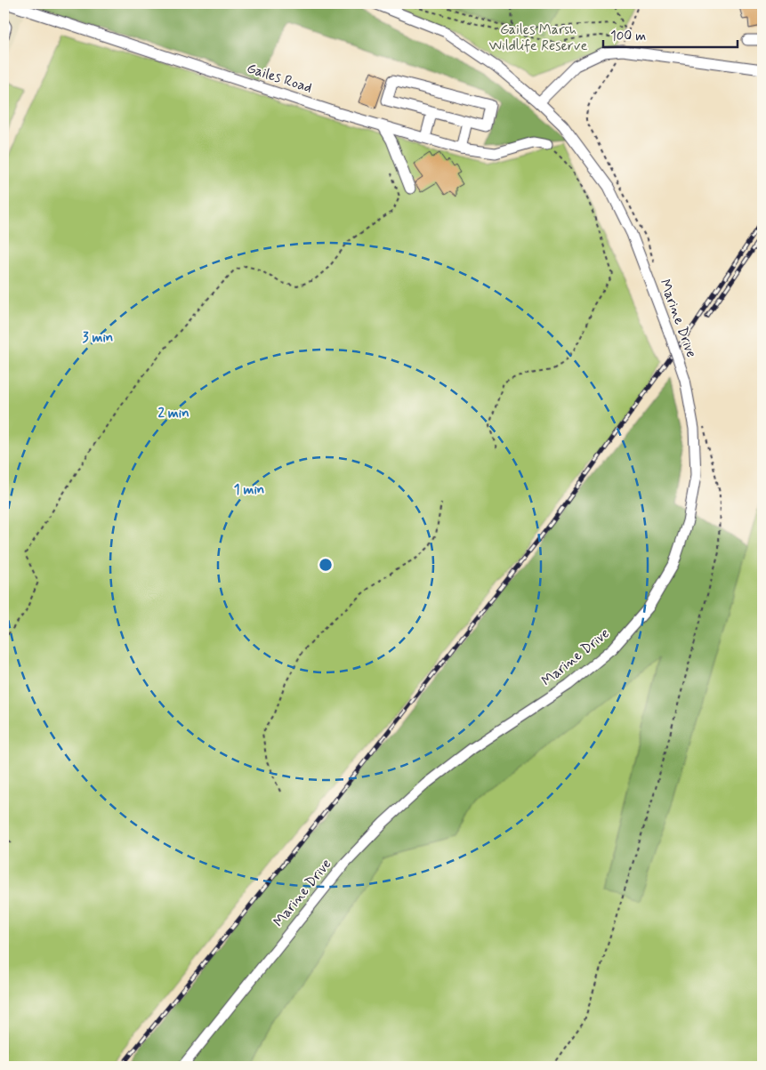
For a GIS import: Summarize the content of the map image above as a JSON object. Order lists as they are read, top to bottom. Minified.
{"streets":{"street":["Gailes Road","Marine Drive"]},"parks":["Gailes Marsh Wildlife Reserve"],"scale_bar":"100 m","rings":["3 min","2 min","1 min"]}
